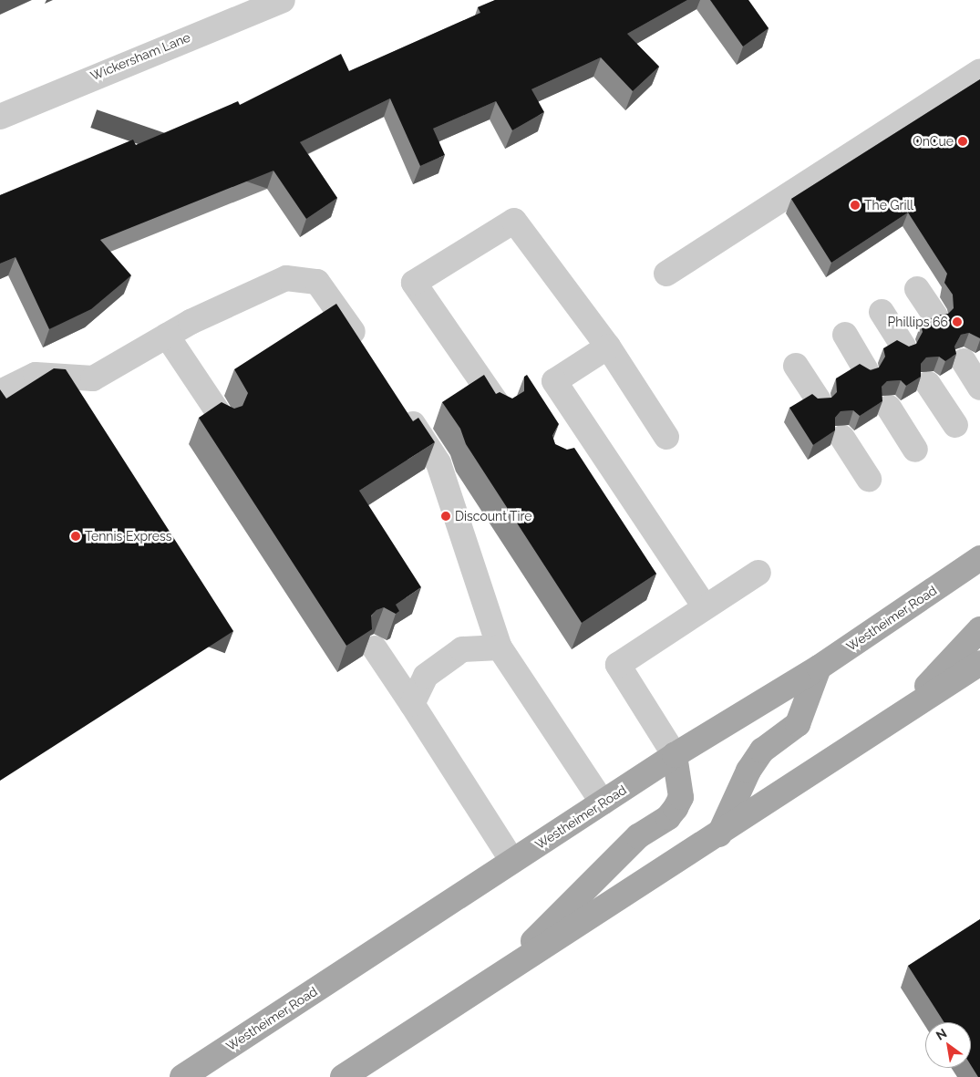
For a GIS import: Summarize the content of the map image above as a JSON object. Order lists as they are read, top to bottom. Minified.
{"streets":{"main road":["Westheimer Road"],"street":["Wickersham Lane"]},"places":["OnCue","The Grill","Phillips 66","Discount Tire","Tennis Express"],"north":"top left"}
